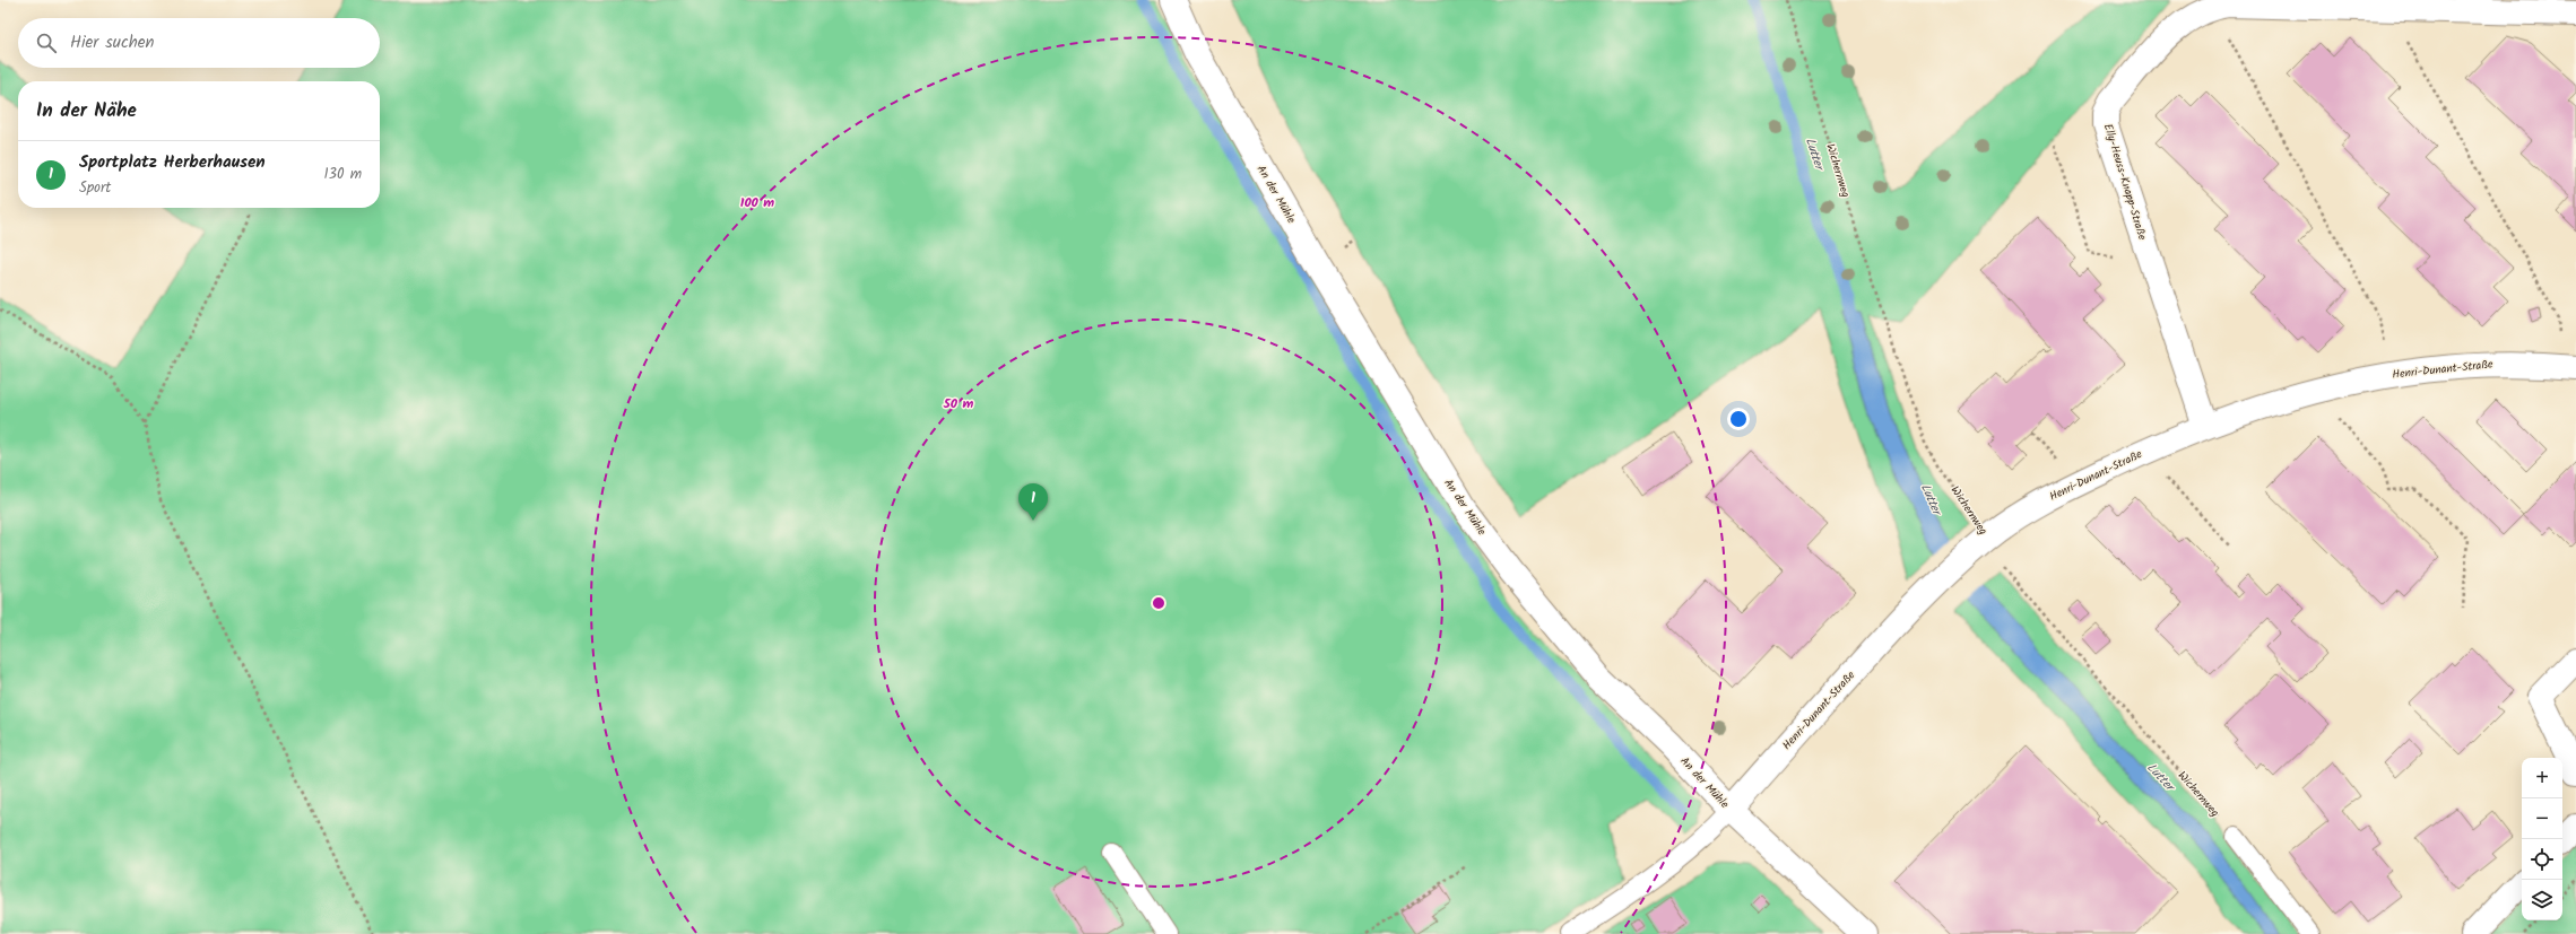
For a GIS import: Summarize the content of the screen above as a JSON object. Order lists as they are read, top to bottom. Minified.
{"streets":{"street":["Elly-Heuss-Knapp-Straße","An der Mühle","Henri-Dunant-Straße"],"path":["Wichernweg"]},"crossings":[["Wichernweg","Henri-Dunant-Straße"],["Elly-Heuss-Knapp-Straße","Henri-Dunant-Straße"],["An der Mühle","Henri-Dunant-Straße"]],"water":["Lutter"],"page":{"search":"Hier suchen","heading":"In der Nähe","list":[{"mark":"1","name":"Sportplatz Herberhausen","note":"Sport","value":"130 m"}],"pins":"1","map_buttons":["+","−"]},"rings":["100 m","50 m"]}
